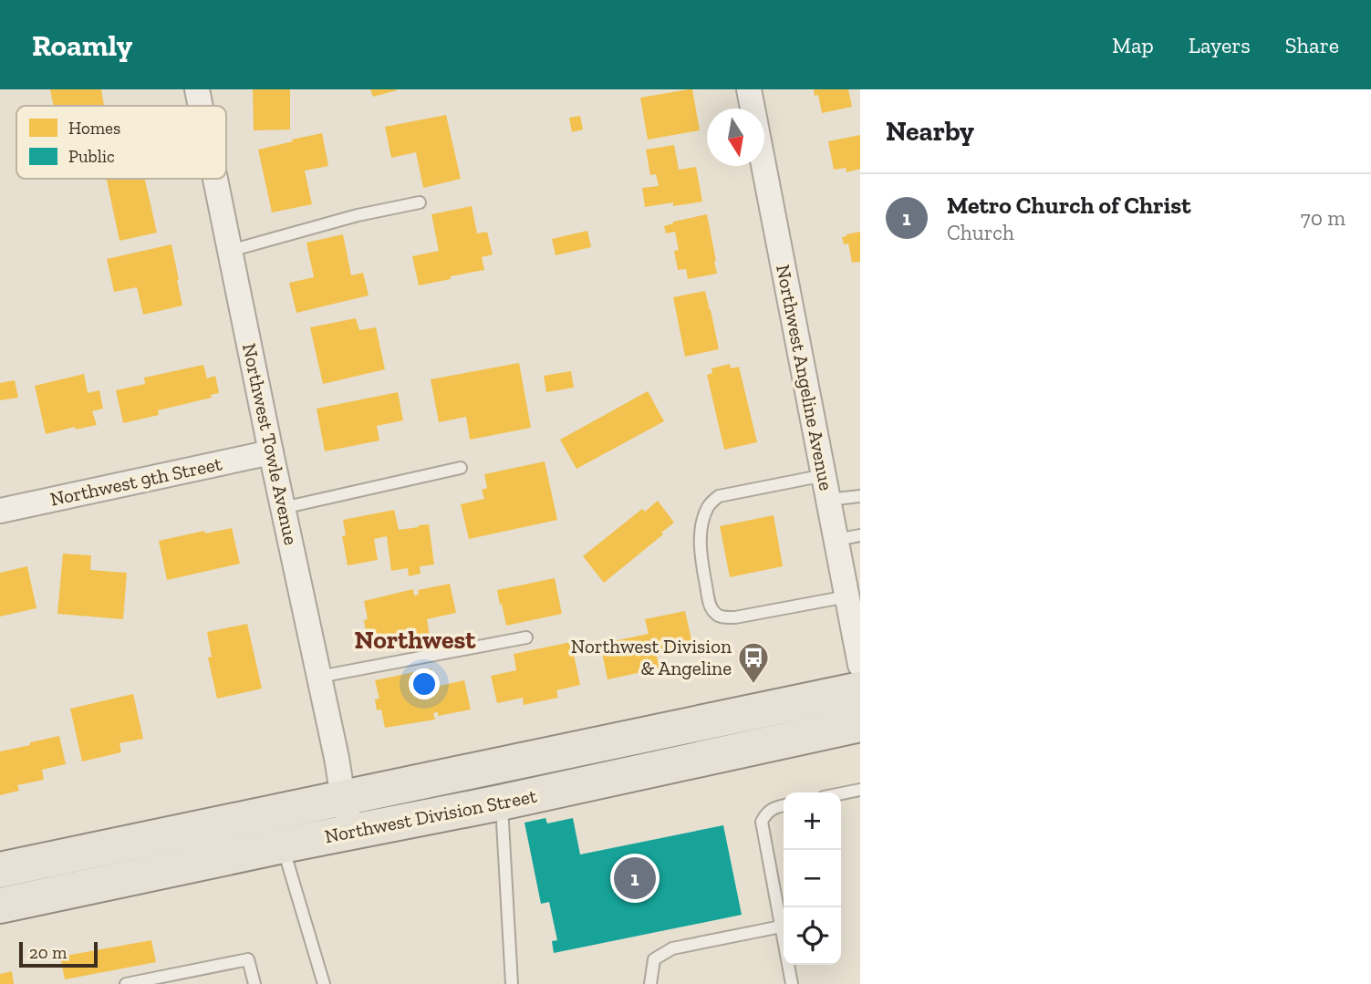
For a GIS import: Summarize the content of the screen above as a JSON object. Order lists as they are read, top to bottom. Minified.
{"streets":{"main road":["Northwest Division Street"],"street":["Northwest Angeline Avenue","Northwest Towle Avenue","Northwest 9th Street"]},"crossings":[["Northwest Towle Avenue","Northwest 9th Street"],["Northwest Towle Avenue","Northwest Division Street"]],"districts":["Northwest"],"places":{"bus stop":["Northwest Division & Angeline"]},"legend":["Homes","Public"],"scale_bar":"20 m","north":"bottom","page":{"header":"Roamly","nav":["Map","Layers","Share"],"heading":"Nearby","list":[{"mark":"1","name":"Metro Church of Christ","note":"Church","value":"70 m"}],"map_buttons":["+","−"],"pins":"1","scale":"20 m"}}
